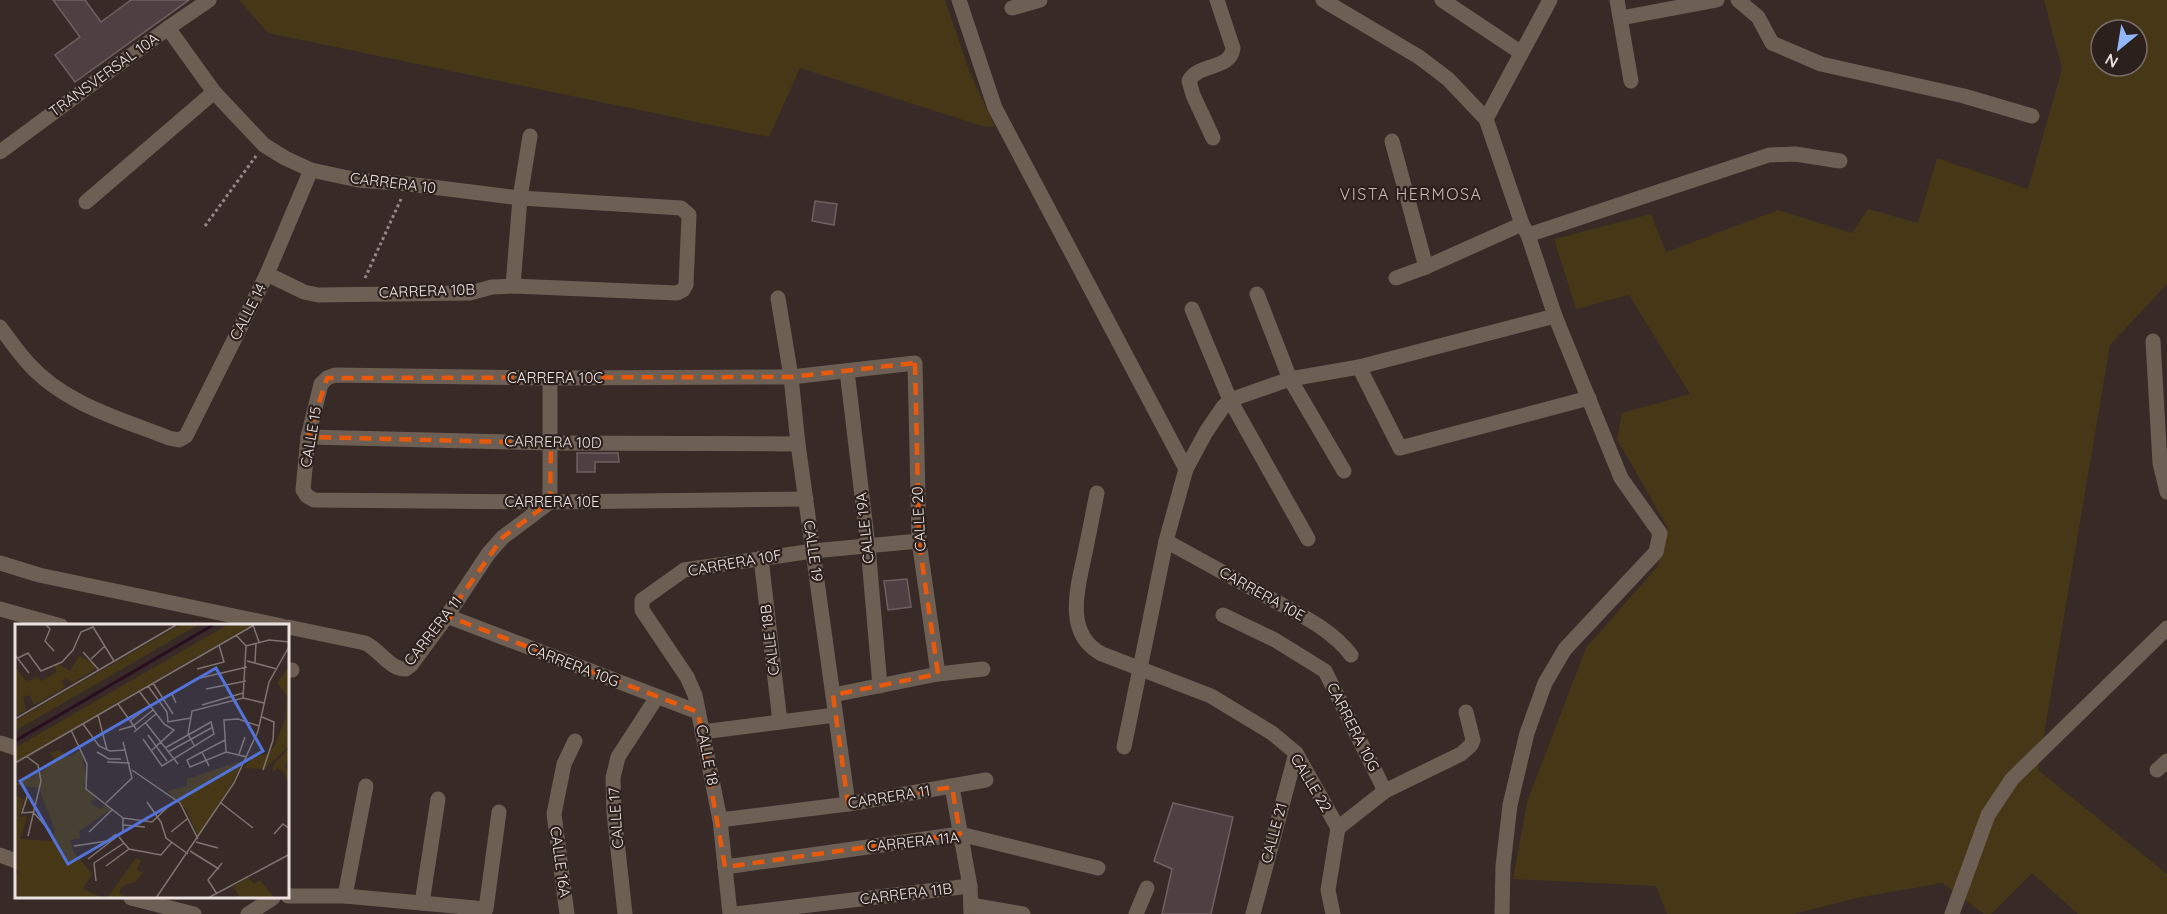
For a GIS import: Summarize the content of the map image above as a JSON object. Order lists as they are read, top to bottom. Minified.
{"streets":{"street":["TRANSVERSAL 10A","CARRERA 10","CARRERA 10B","CALLE 14","CARRERA 10C","CALLE 15","CARRERA 10D","CARRERA 10E","CALLE 20","CALLE 19A","CALLE 19","CARRERA 10F","CARRERA 11","CALLE 18B","CARRERA 10G","CALLE 18","CALLE 22","CALLE 17","CALLE 21","CARRERA 11A","CALLE 16A","CARRERA 11B"]},"crossings":[["TRANSVERSAL 10A","CARRERA 10"],["CARRERA 10","CARRERA 10B"],["CARRERA 10","CALLE 14"],["CARRERA 10B","CALLE 14"],["CARRERA 10C","CALLE 15"],["CARRERA 10C","CALLE 20"],["CARRERA 10C","CALLE 19A"],["CARRERA 10C","CALLE 19"],["CALLE 15","CARRERA 10D"],["CALLE 15","CARRERA 10E"],["CARRERA 10D","CALLE 19"],["CARRERA 10E","CALLE 19"],["CARRERA 10E","CARRERA 11"],["CALLE 20","CARRERA 10F"],["CALLE 19A","CARRERA 10F"],["CALLE 19","CARRERA 10F"],["CALLE 19","CARRERA 11"],["CARRERA 10F","CALLE 18B"],["CARRERA 10F","CALLE 18"],["CARRERA 11","CARRERA 10G"],["CARRERA 11","CALLE 18"],["CARRERA 10G","CALLE 18"],["CARRERA 10G","CALLE 17"],["CALLE 18","CARRERA 11A"],["CALLE 18","CARRERA 11B"],["CALLE 22","CALLE 21"]],"districts":["VISTA HERMOSA"],"north":"bottom left"}
